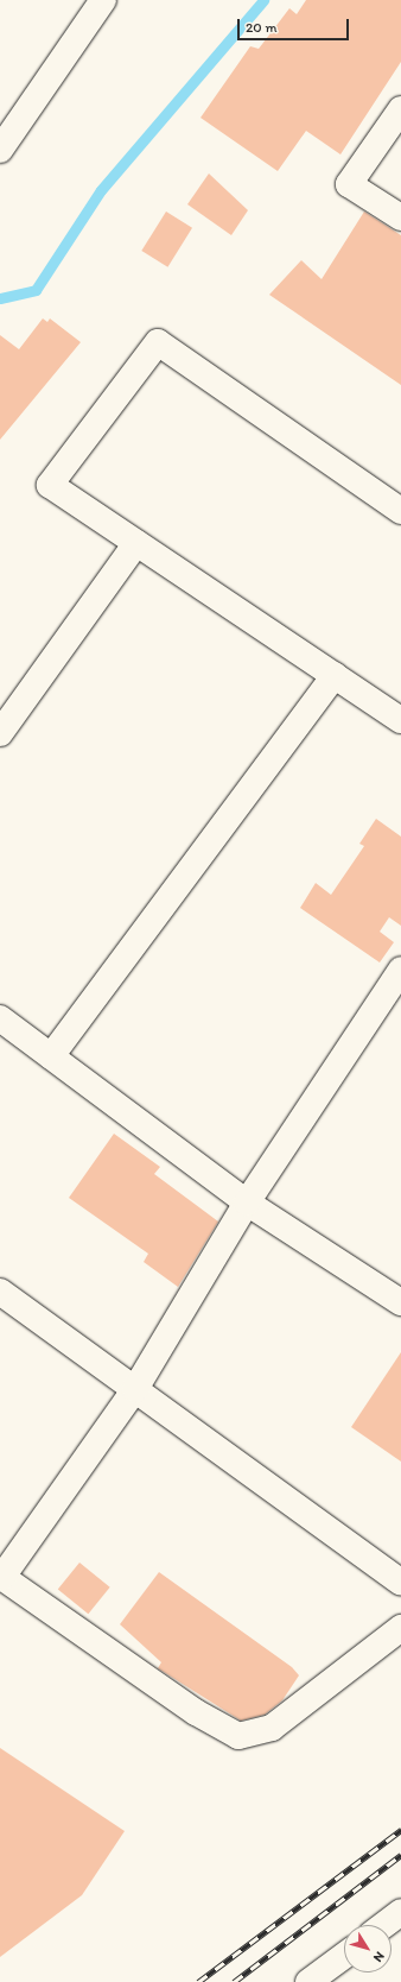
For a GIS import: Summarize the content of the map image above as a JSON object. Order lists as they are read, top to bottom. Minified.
{"scale_bar":"20 m","north":"bottom right"}
